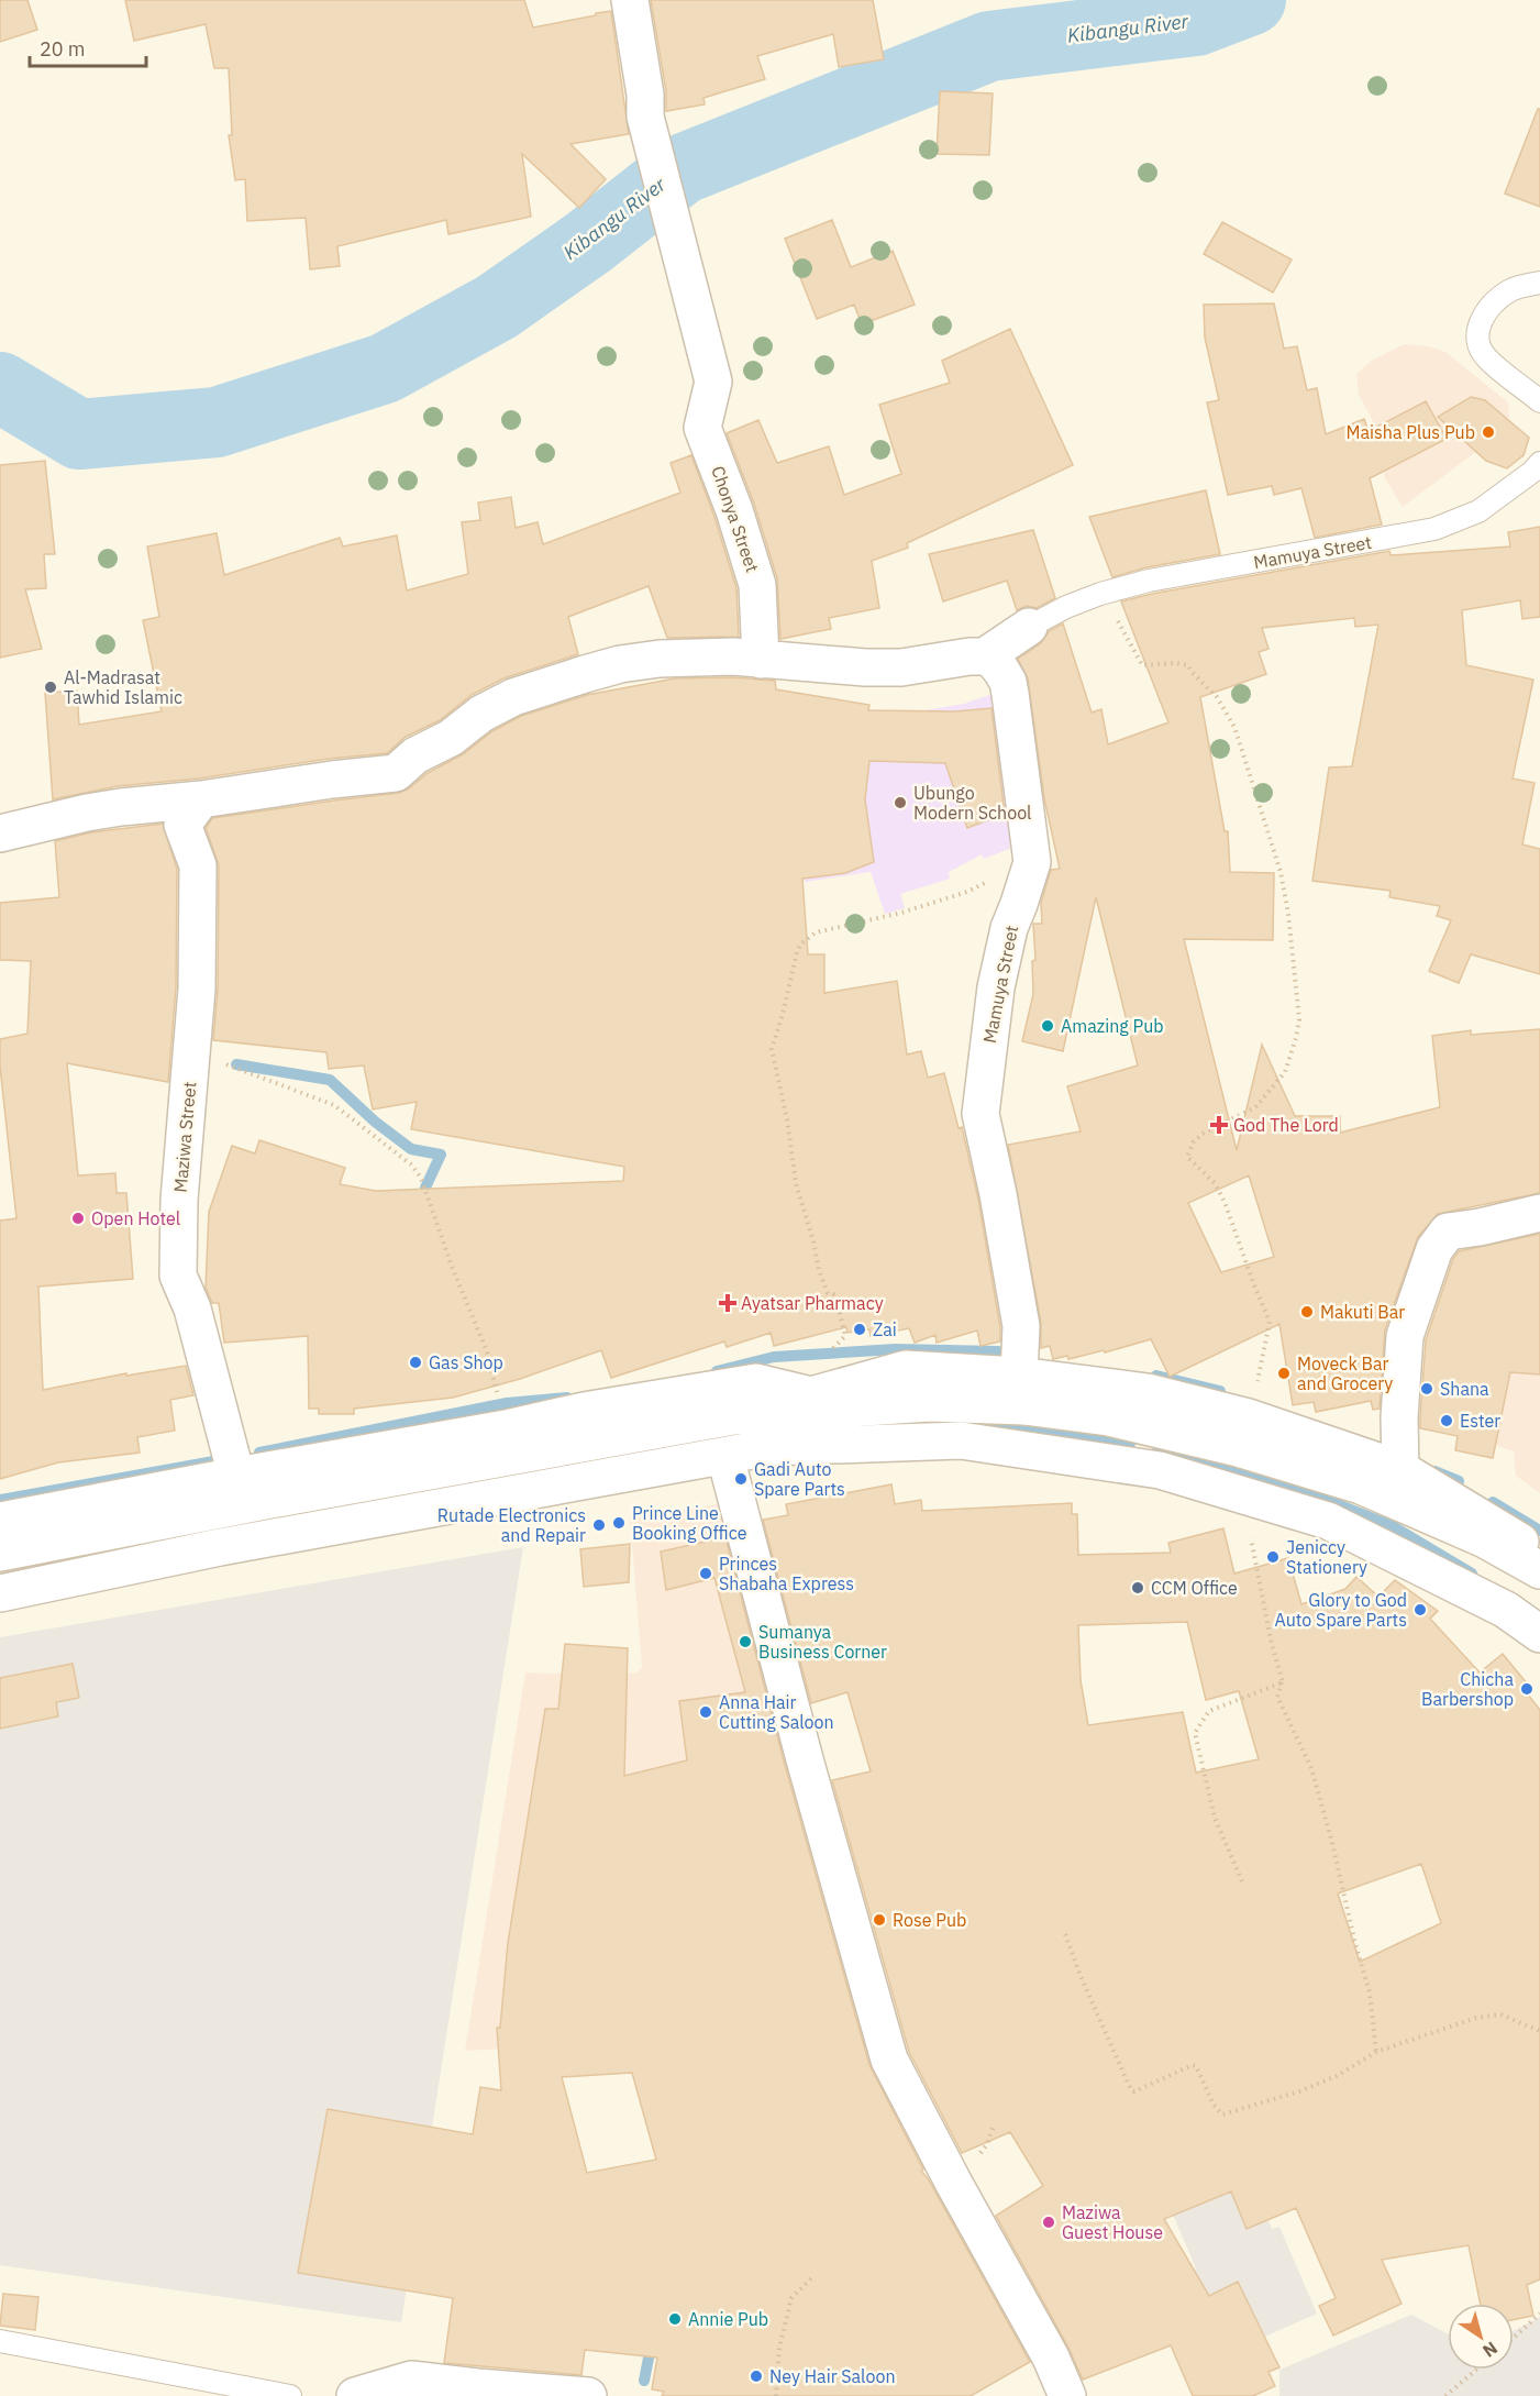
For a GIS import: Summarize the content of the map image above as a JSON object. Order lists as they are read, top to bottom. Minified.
{"streets":{"street":["Chonya Street","Mamuya Street","Maziwa Street"]},"water":["Kibangu River"],"places":{"other":["Maisha Plus Pub","Al-Madrasat Tawhid Islamic","Ubungo Modern School","Amazing Pub","Open Hotel","Makuti Bar","Zai","Gas Shop","Moveck Bar and Grocery","Shana","Ester","Gadi Auto Spare Parts","Prince Line Booking Office","Rutade Electronics and Repair","Jeniccy Stationery","Princes Shabaha Express","CCM Office","Glory to God Auto Spare Parts","Sumanya Business Corner","Chicha Barbershop","Anna Hair Cutting Saloon","Rose Pub","Maziwa Guest House","Annie Pub","Ney Hair Saloon"],"health":["God The Lord","Ayatsar Pharmacy"]},"scale_bar":"20 m","north":"bottom right"}
